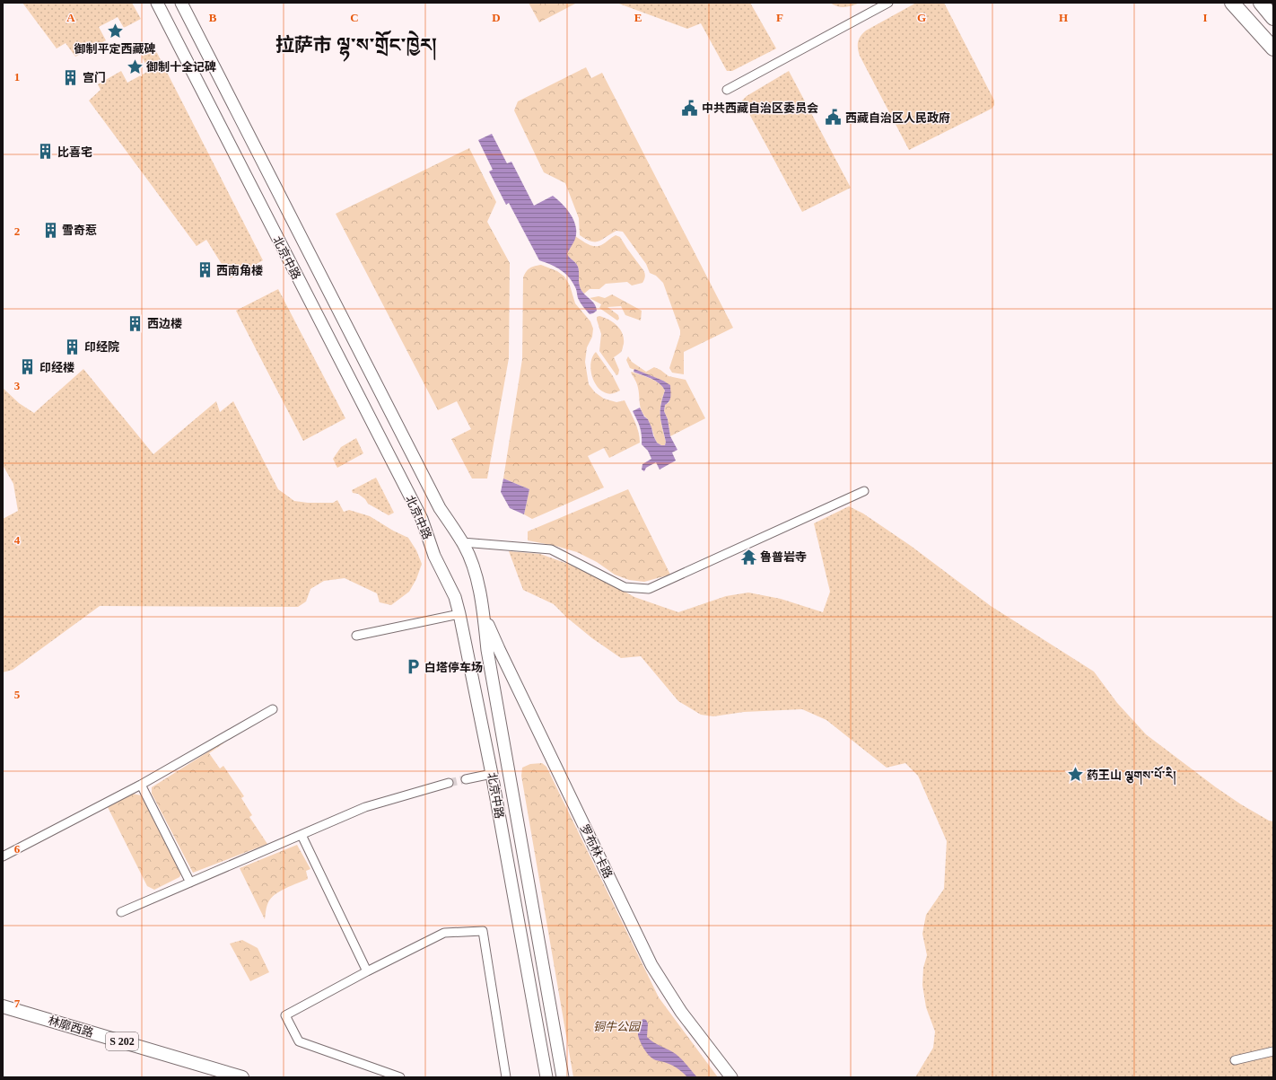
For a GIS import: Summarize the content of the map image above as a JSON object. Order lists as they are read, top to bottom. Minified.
{"streets":{"main road":["北京中路","罗布林卡路","林廓西路","S 202"]},"crossings":[["北京中路","罗布林卡路"]],"districts":["拉萨市 ལྷ་ས་གྲོང་ཁྱེར།"],"parks":["铜牛公园"],"places":{"place":["御制平定西藏碑","御制十全记碑","药王山 ལྕགས་པོ་རི།"],"building":["宫门","比喜宅","雪奇惹","西南角楼","西边楼","印经院","印经楼"],"public building":["中共西藏自治区委员会","西藏自治区人民政府"],"temple":["鲁普岩寺"],"parking":["白塔停车场"]},"grid":{"columns":["A","B","C","D","E","F","G","H","I"],"rows":["1","2","3","4","5","6","7"]}}
